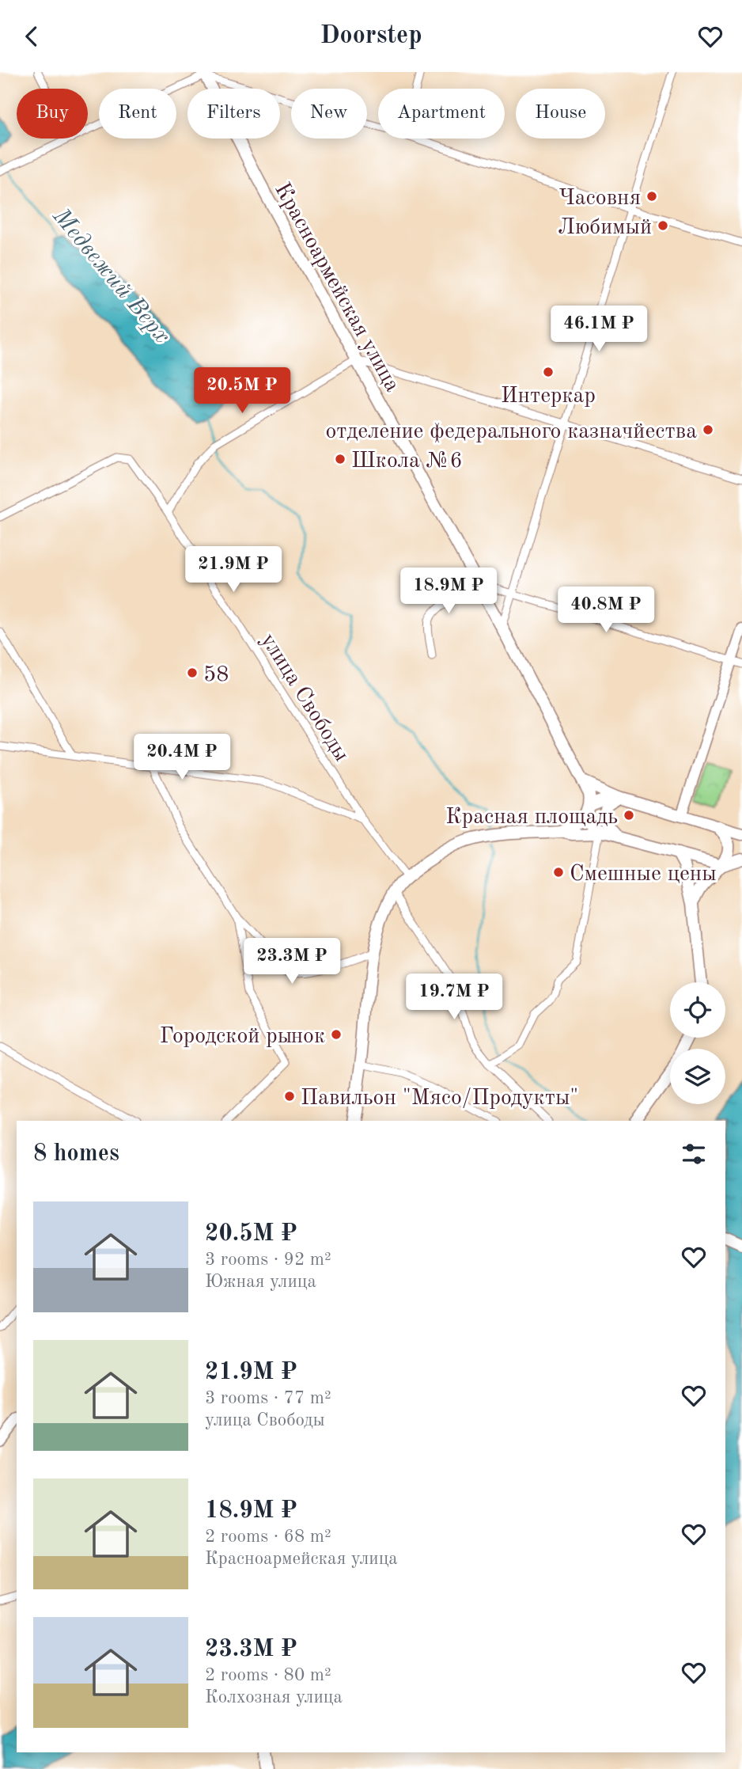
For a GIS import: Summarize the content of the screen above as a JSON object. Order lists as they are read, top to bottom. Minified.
{"streets":{"main road":["Красноармейская улица"],"street":["улица Свободы"]},"water":["Медвежий Верх"],"places":["Часовня","Любимый","Интеркар","отделение федерального казначйества","Школа №6","58","Красная площадь","Смешные цены","Городской рынок","Павильон \"Мясо/Продукты\""],"page":{"header":"Doorstep","chip":["Buy","Rent","Filters","New","Apartment","House"],"price":["46.1M ₽","20.5M ₽","21.9M ₽","18.9M ₽","40.8M ₽","20.4M ₽","23.3M ₽","19.7M ₽"],"heading":"8 homes","list":[{"name":"20.5M ₽","note":"3 rooms · 92 m² · Южная улица"},{"name":"21.9M ₽","note":"3 rooms · 77 m² · улица Свободы"},{"name":"18.9M ₽","note":"2 rooms · 68 m² · Красноармейская улица"},{"name":"23.3M ₽","note":"2 rooms · 80 m² · Колхозная улица"}]}}
